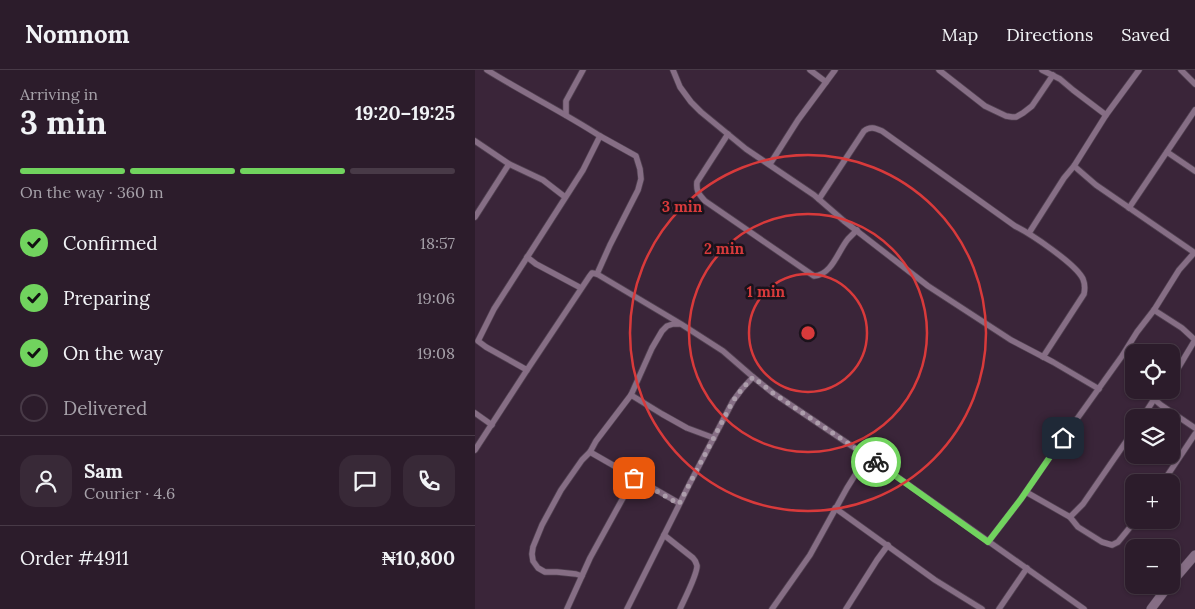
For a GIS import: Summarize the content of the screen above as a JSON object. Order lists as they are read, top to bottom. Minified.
{"page":{"header":"Nomnom","nav":["Map","Directions","Saved"],"heading":["3 min","Arriving in","19:20–19:25"],"panel":["Sam","Courier · 4.6","Order #4911","₦10,800"],"bar":"On the way · 360 m","list":[["Confirmed","18:57"],["Preparing","19:06"],["On the way","19:08"],"Delivered"],"map_buttons":["+","−"]},"rings":["3 min","2 min","1 min"]}
